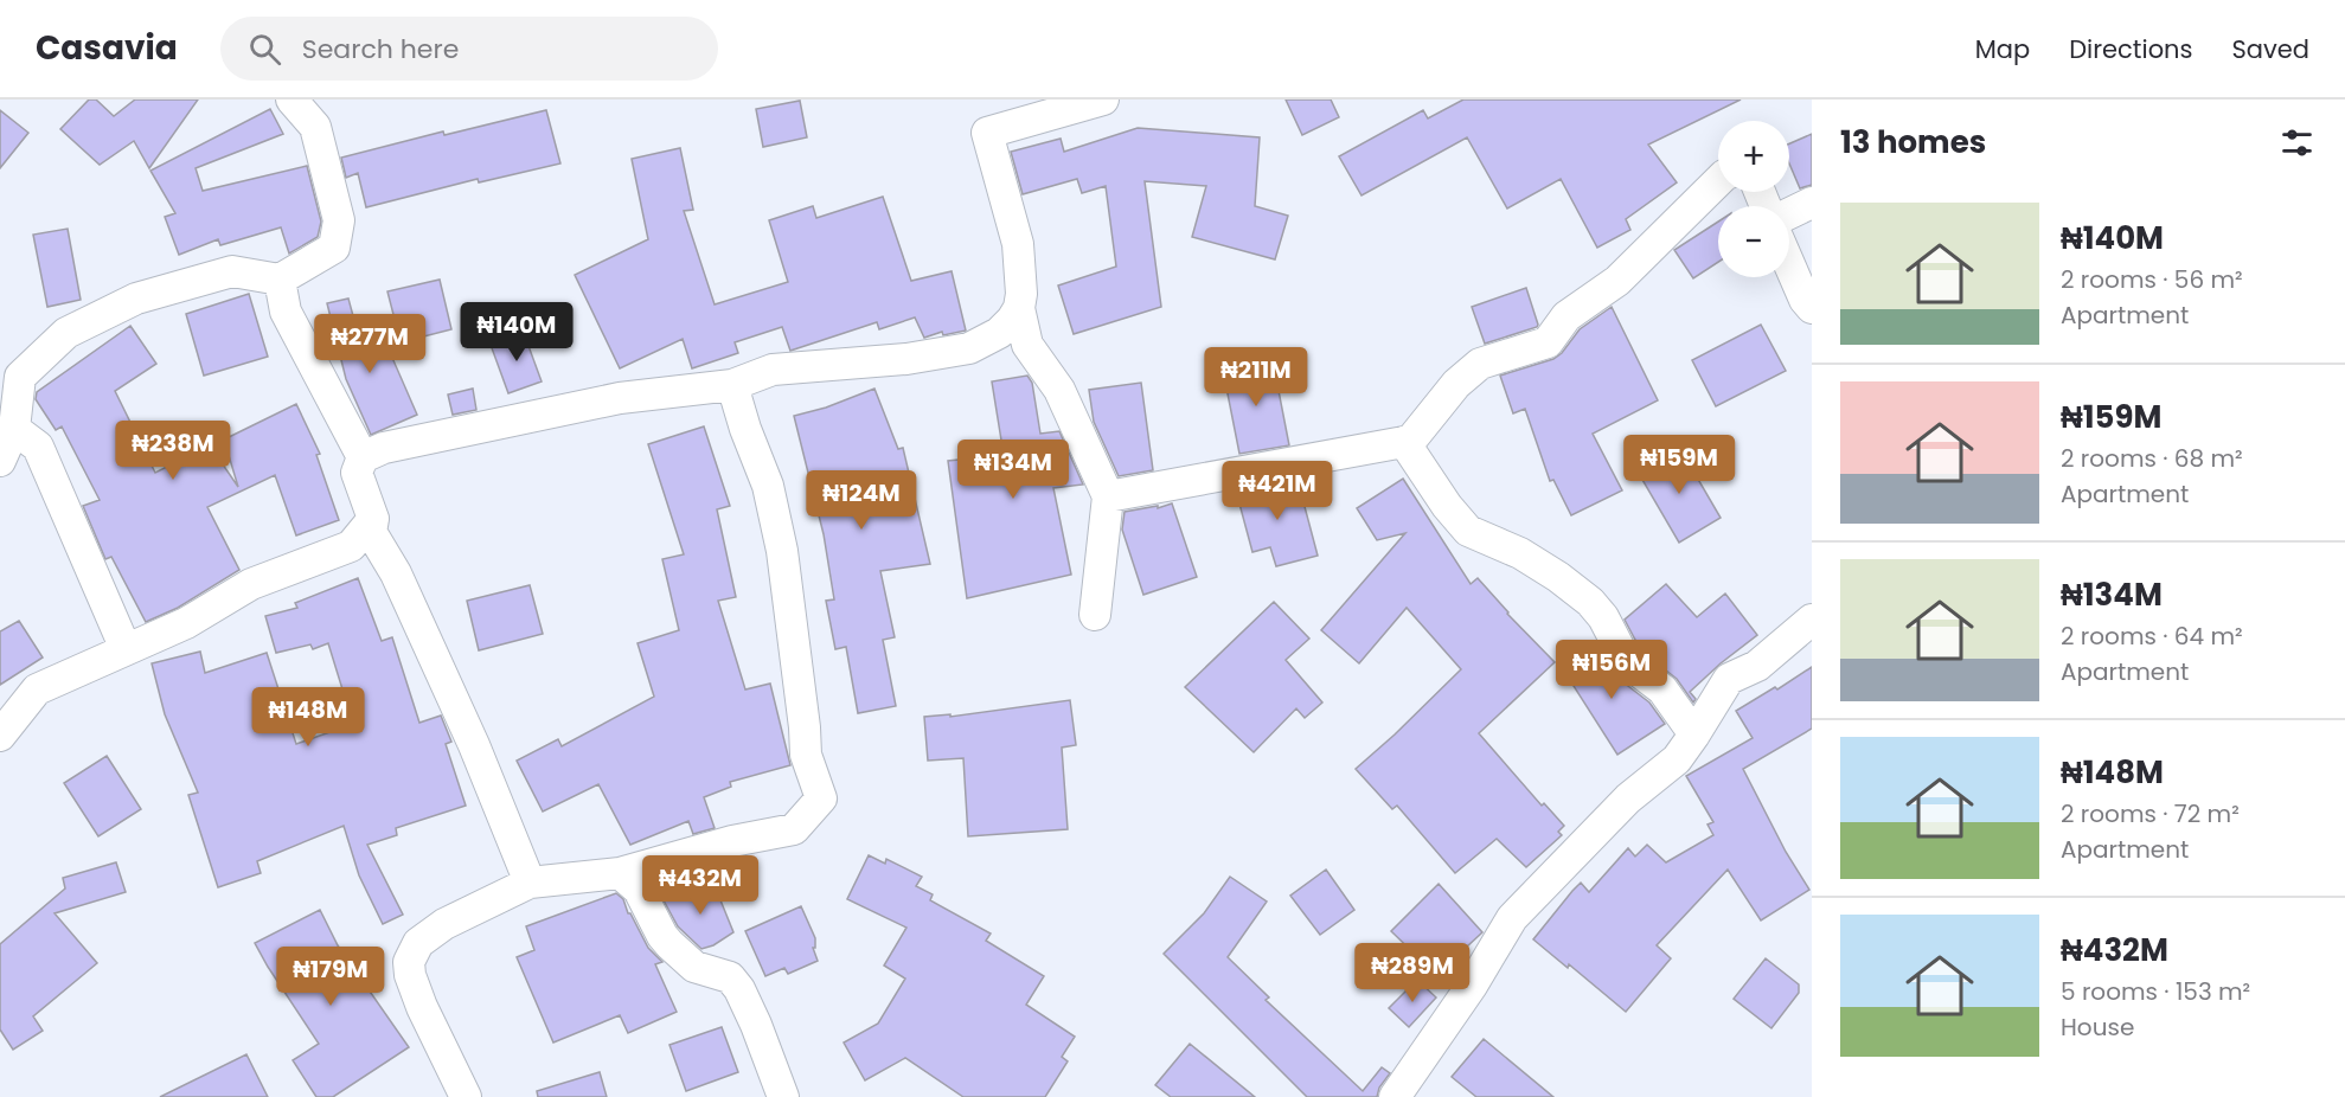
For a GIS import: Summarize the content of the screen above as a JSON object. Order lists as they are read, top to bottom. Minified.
{"page":{"header":"Casavia","search":"Search here","nav":["Map","Directions","Saved"],"heading":"13 homes","map_buttons":["+","−"],"list":[{"name":"₦140M","note":"2 rooms · 56 m² · Apartment"},{"name":"₦159M","note":"2 rooms · 68 m² · Apartment"},{"name":"₦134M","note":"2 rooms · 64 m² · Apartment"},{"name":"₦148M","note":"2 rooms · 72 m² · Apartment"},{"name":"₦432M","note":"5 rooms · 153 m² · House"}],"price":["₦140M","₦277M","₦211M","₦238M","₦159M","₦134M","₦421M","₦124M","₦156M","₦148M","₦432M","₦289M","₦179M"]}}
